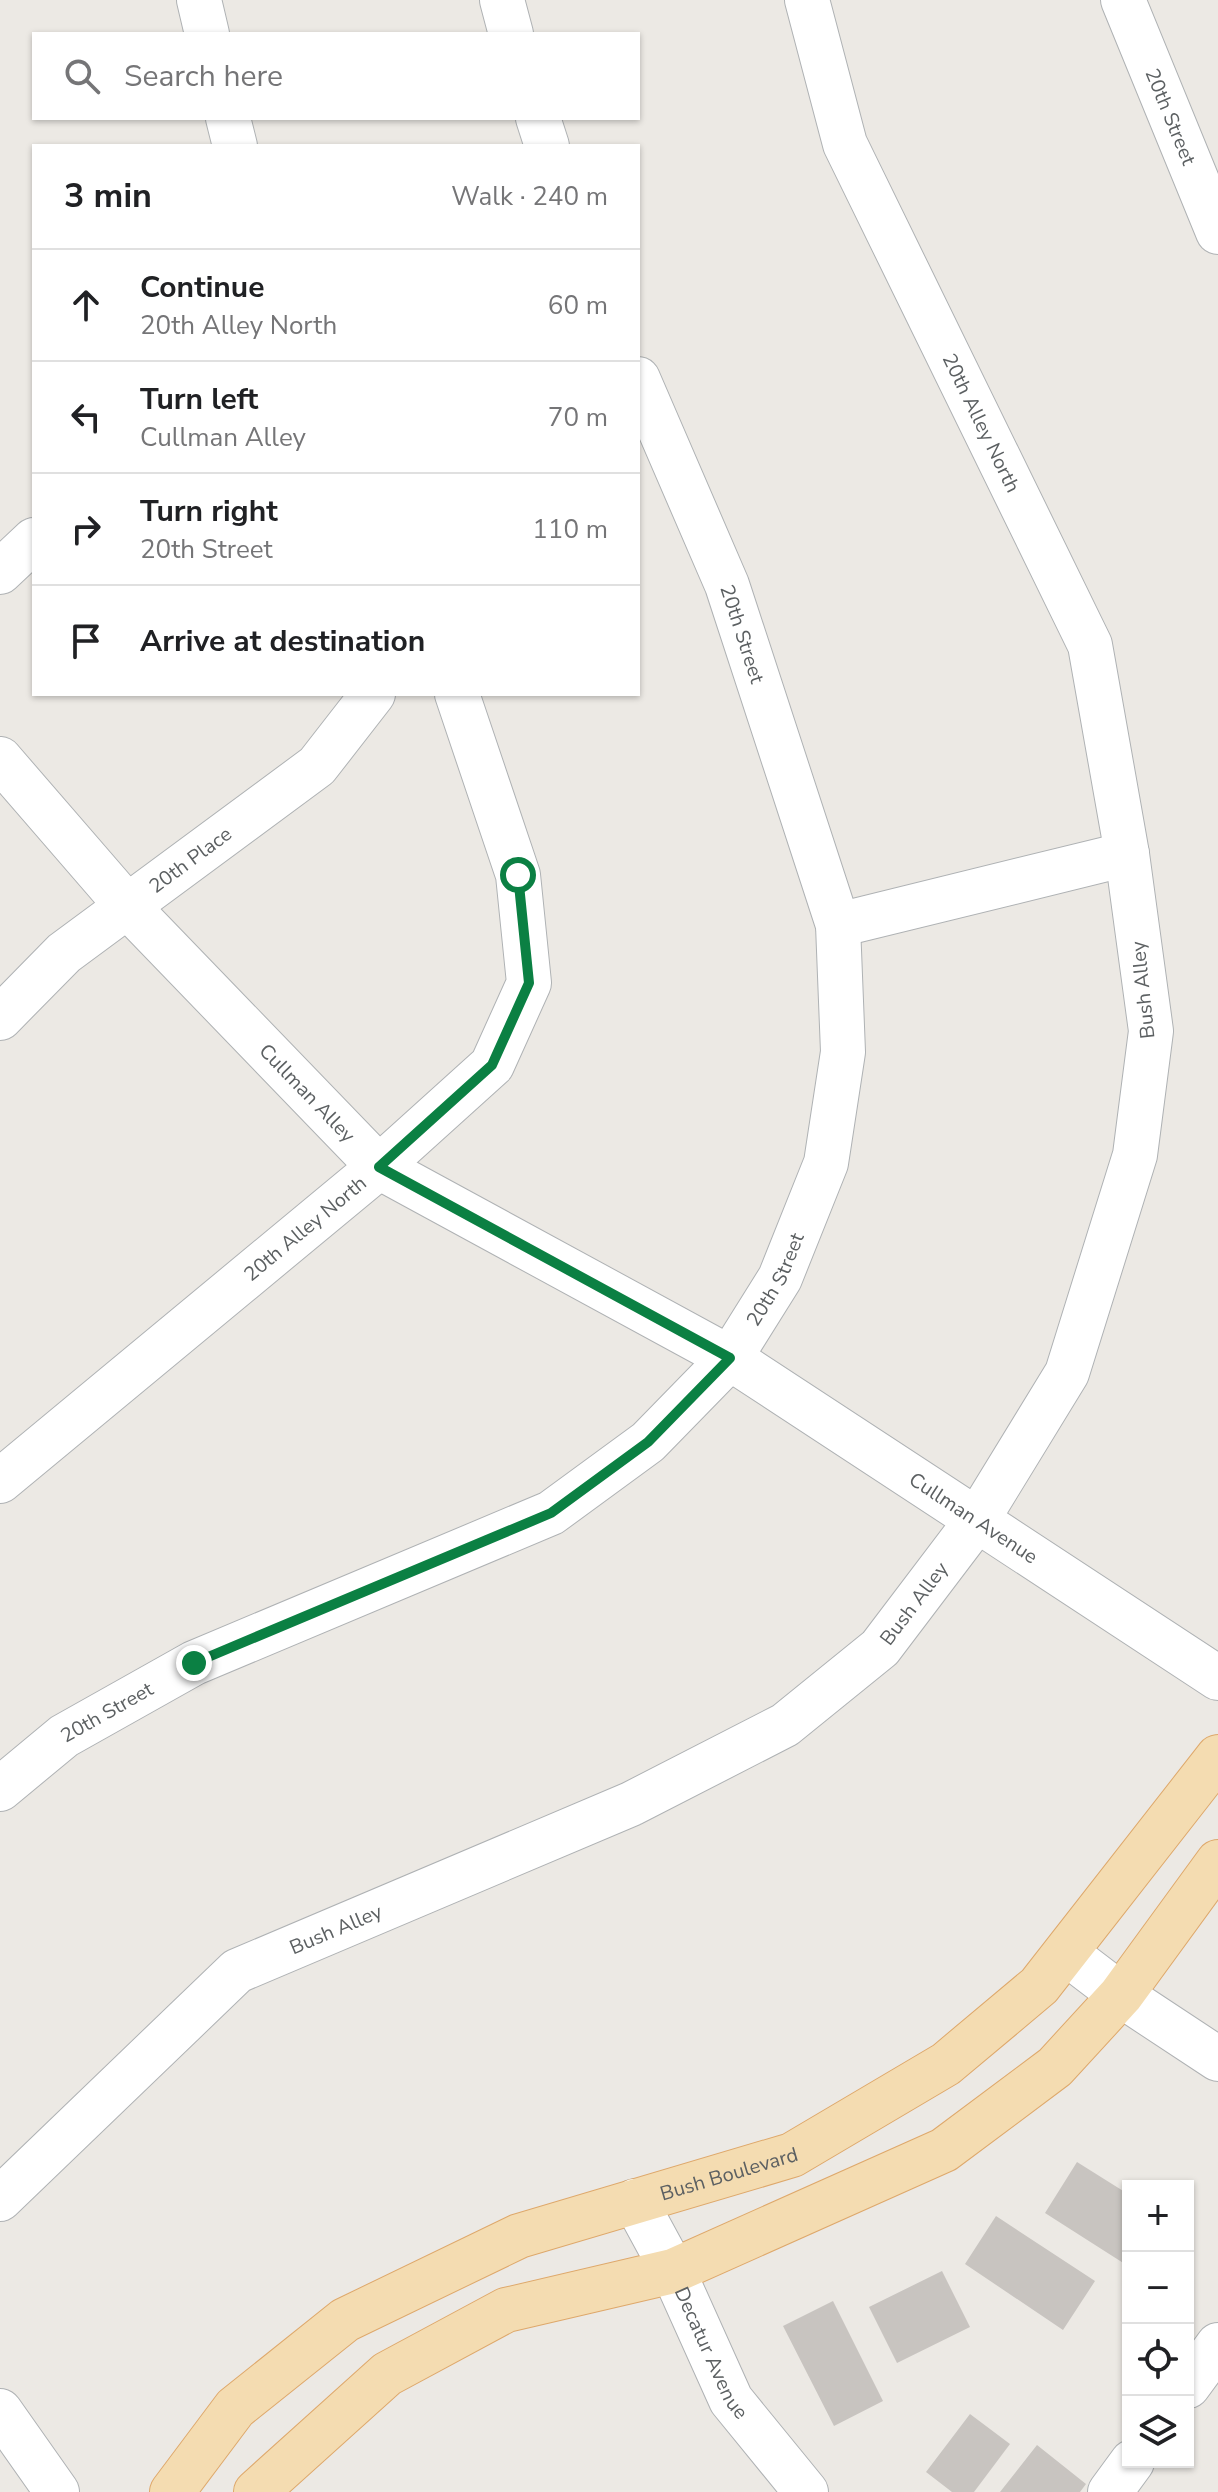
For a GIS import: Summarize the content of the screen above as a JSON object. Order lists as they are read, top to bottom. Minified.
{"streets":{"main road":["Bush Boulevard"],"street":["20th Street","20th Alley North","20th Place","Bush Alley","Cullman Alley","Cullman Avenue","Decatur Avenue"]},"crossings":[["20th Street","Cullman Alley"],["20th Street","Cullman Avenue"],["20th Alley North","Bush Alley"],["20th Alley North","Cullman Alley"],["20th Place","Cullman Alley"],["Bush Alley","Cullman Avenue"],["Cullman Alley","Cullman Avenue"],["Bush Boulevard","Decatur Avenue"]],"page":{"search":"Search here","heading":["3 min","Walk · 240 m"],"list":[["Continue","20th Alley North","60 m"],["Turn left","Cullman Alley","70 m"],["Turn right","20th Street","110 m"],"Arrive at destination"],"map_buttons":["+","−"]}}
